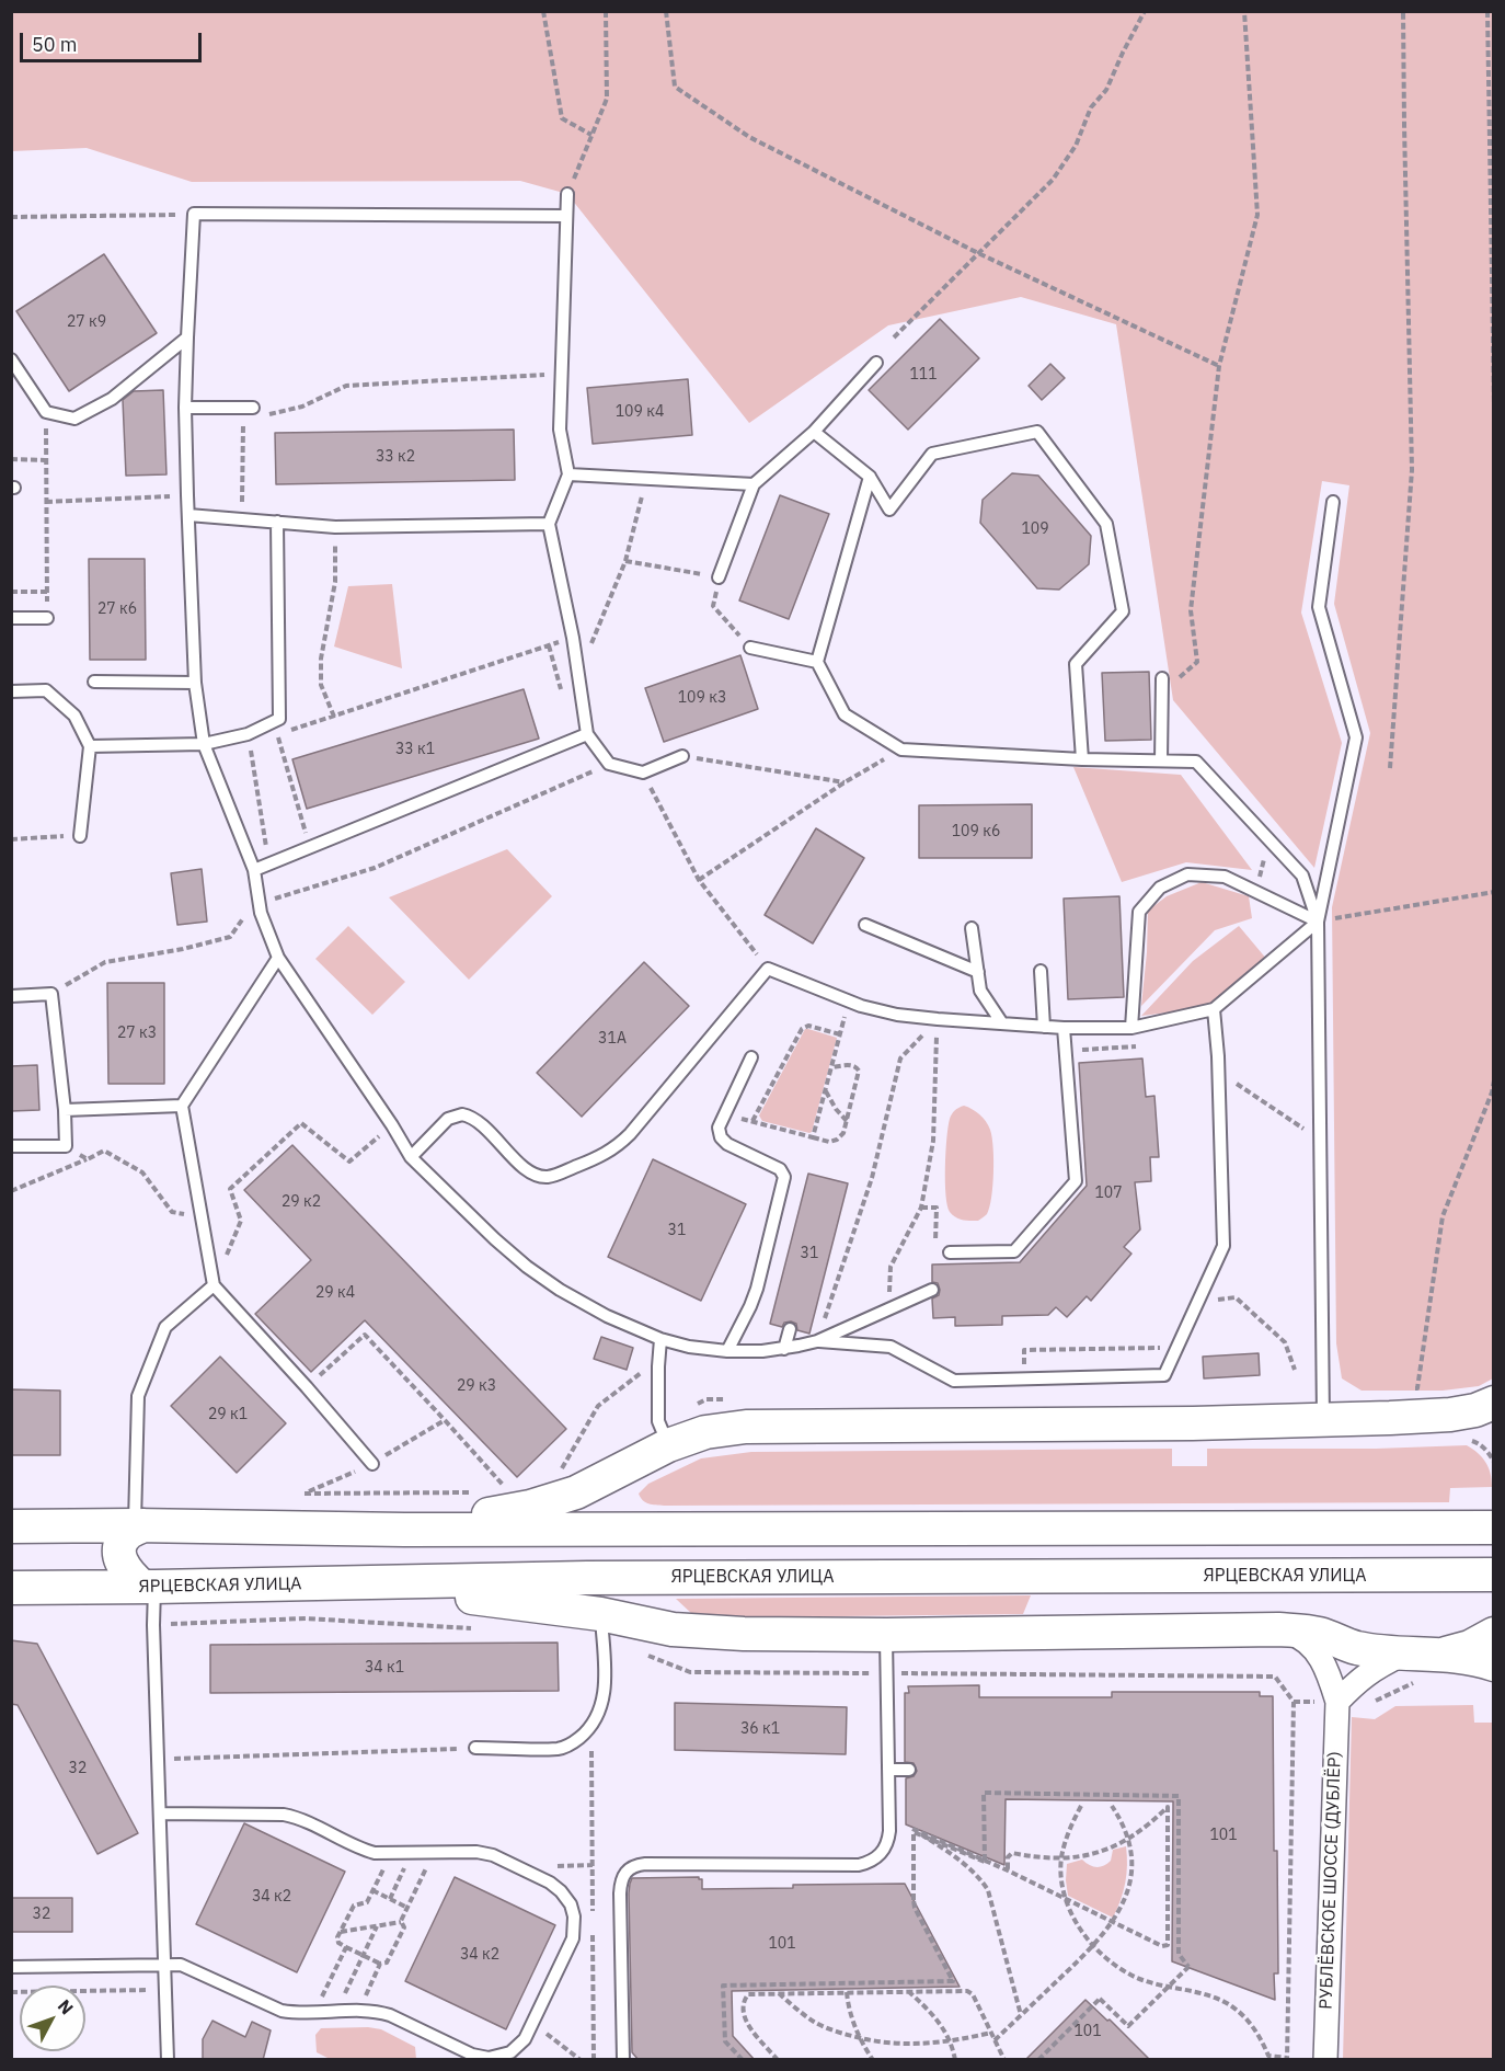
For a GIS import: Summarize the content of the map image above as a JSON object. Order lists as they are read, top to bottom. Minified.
{"streets":{"main road":["ЯРЦЕВСКАЯ УЛИЦА"],"street":["РУБЛЁВСКОЕ ШОССЕ (ДУБЛЁР)"]},"house_numbers":["27 к9","111","109 к4","33 к2","109","27 к6","109 к3","33 к1","109 к6","27 к3","31А","107","29 к2","31","31","29 к4","29 к3","29 к1","34 к1","36 к1","32","101","34 к2","32","101","34 к2","101"],"scale_bar":"50 m","north":"top right"}
